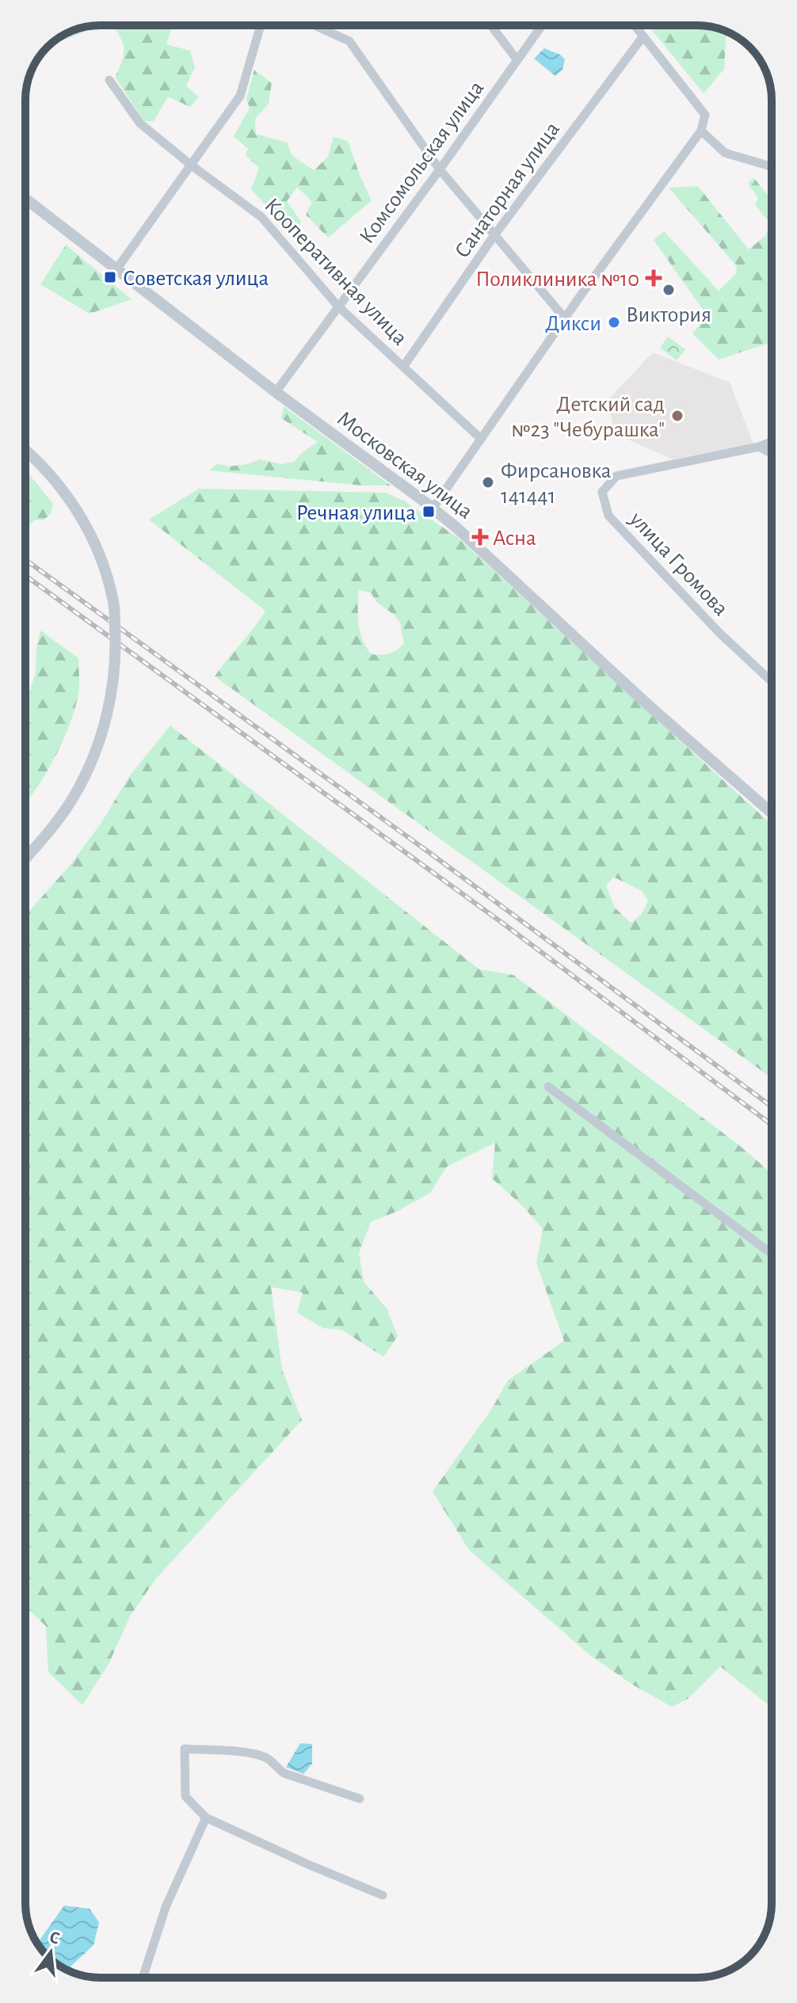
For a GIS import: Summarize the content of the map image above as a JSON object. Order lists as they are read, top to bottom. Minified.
{"streets":{"street":["Комсомольская улица","Санаторная улица","Кооперативная улица","Московская улица","улица Громова"]},"crossings":[["Комсомольская улица","Кооперативная улица"],["Комсомольская улица","Московская улица"],["Санаторная улица","Кооперативная улица"]],"places":{"transit":["Советская улица","Речная улица"],"health":["Поликлиника №10","Асна"],"other":["Виктория","Дикси","Детский сад №23 \"Чебурашка\"","Фирсановка 141441"]},"north":"top"}
